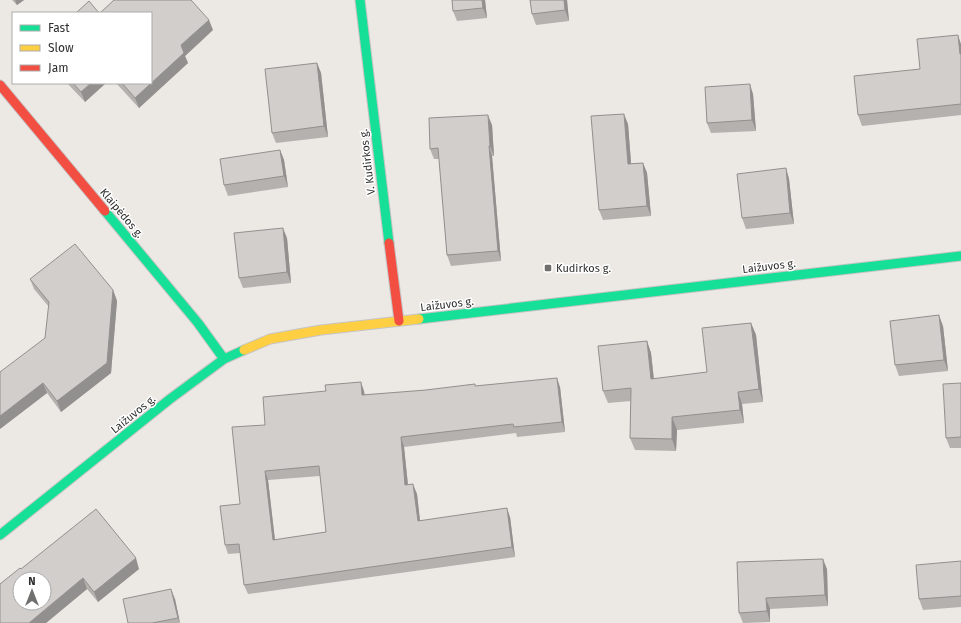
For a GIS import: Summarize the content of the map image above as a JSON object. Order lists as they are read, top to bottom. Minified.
{"streets":{"main road":["V. Kudirkos g.","Klaipėdos g.","Laižuvos g."]},"crossings":[["V. Kudirkos g.","Laižuvos g."],["Klaipėdos g.","Laižuvos g."]],"places":{"transit":["Kudirkos g."]},"legend":["Fast","Slow","Jam"],"north":"top"}
